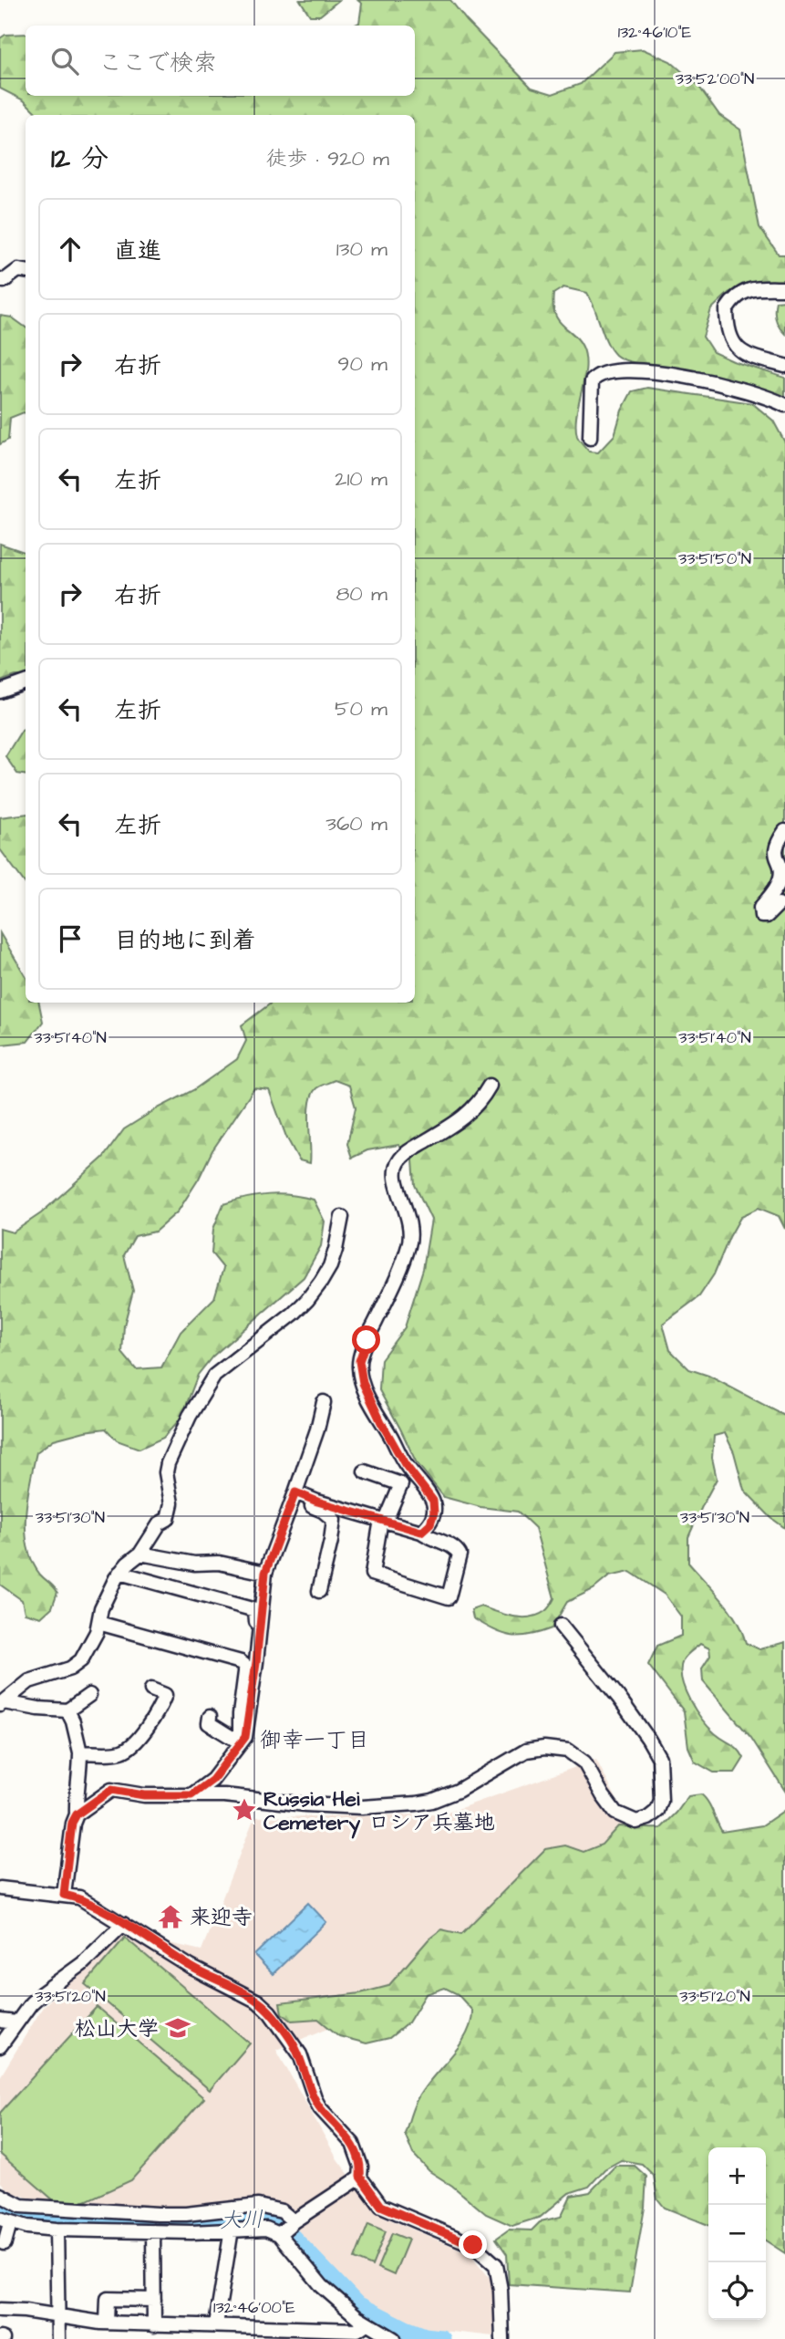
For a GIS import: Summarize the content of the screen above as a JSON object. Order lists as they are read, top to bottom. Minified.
{"districts":["御幸一丁目"],"water":["大川"],"places":{"place":["Russia Hei Cemetery ロシア兵墓地"],"temple":["来迎寺"],"school or university":["松山大学"]},"page":{"search":"ここで検索","heading":["12 分","徒歩 · 920 m"],"list":[["直進","130 m"],["右折","90 m"],["左折","210 m"],["右折","80 m"],["左折","50 m"],["左折","360 m"],"目的地に到着"],"map_buttons":["+","−"]},"coordinates":["132°46'10\"E","33°52'00\"N","33°51'50\"N","33°51'40\"N","33°51'30\"N","33°51'20\"N","132°46'00\"E"]}
